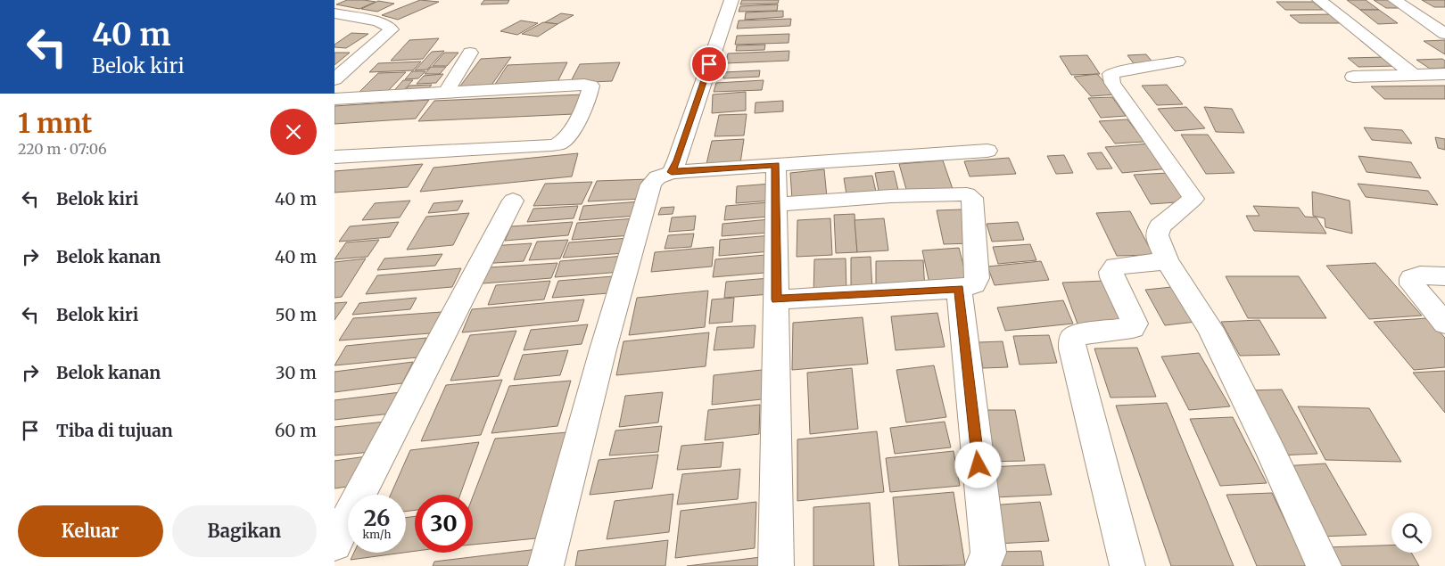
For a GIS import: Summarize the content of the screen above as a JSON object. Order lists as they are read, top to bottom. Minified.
{"page":{"turn":["40 m","Belok kiri"],"heading":["1 mnt","220 m · 07:06"],"list":[{"name":"Belok kiri","value":"40 m"},{"name":"Belok kanan","value":"40 m"},{"name":"Belok kiri","value":"50 m"},{"name":"Belok kanan","value":"30 m"},{"name":"Tiba di tujuan","value":"60 m"}],"speed":"26 km/h","limit":"30","buttons":["Keluar","Bagikan"]}}
